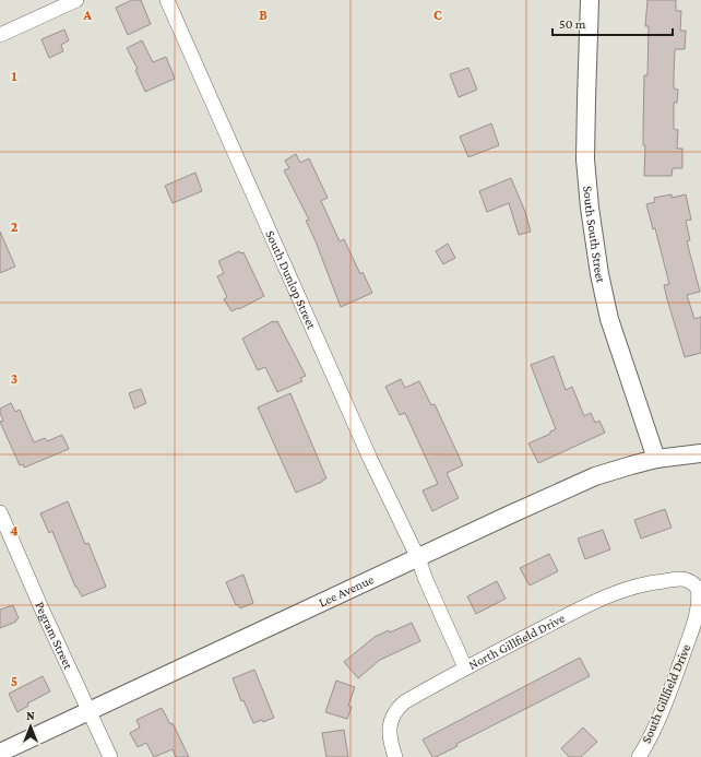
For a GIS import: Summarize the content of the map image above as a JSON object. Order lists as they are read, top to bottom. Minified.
{"streets":{"street":["South South Street","South Dunlop Street","Lee Avenue","Pegram Street","North Gillfield Drive","South Gillfield Drive"]},"crossings":[["South South Street","Lee Avenue"],["South Dunlop Street","Lee Avenue"],["South Dunlop Street","North Gillfield Drive"],["Lee Avenue","Pegram Street"],["North Gillfield Drive","South Gillfield Drive"]],"scale_bar":"50 m","north":"top","grid":{"columns":["A","B","C"],"rows":["1","2","3","4","5"]}}
